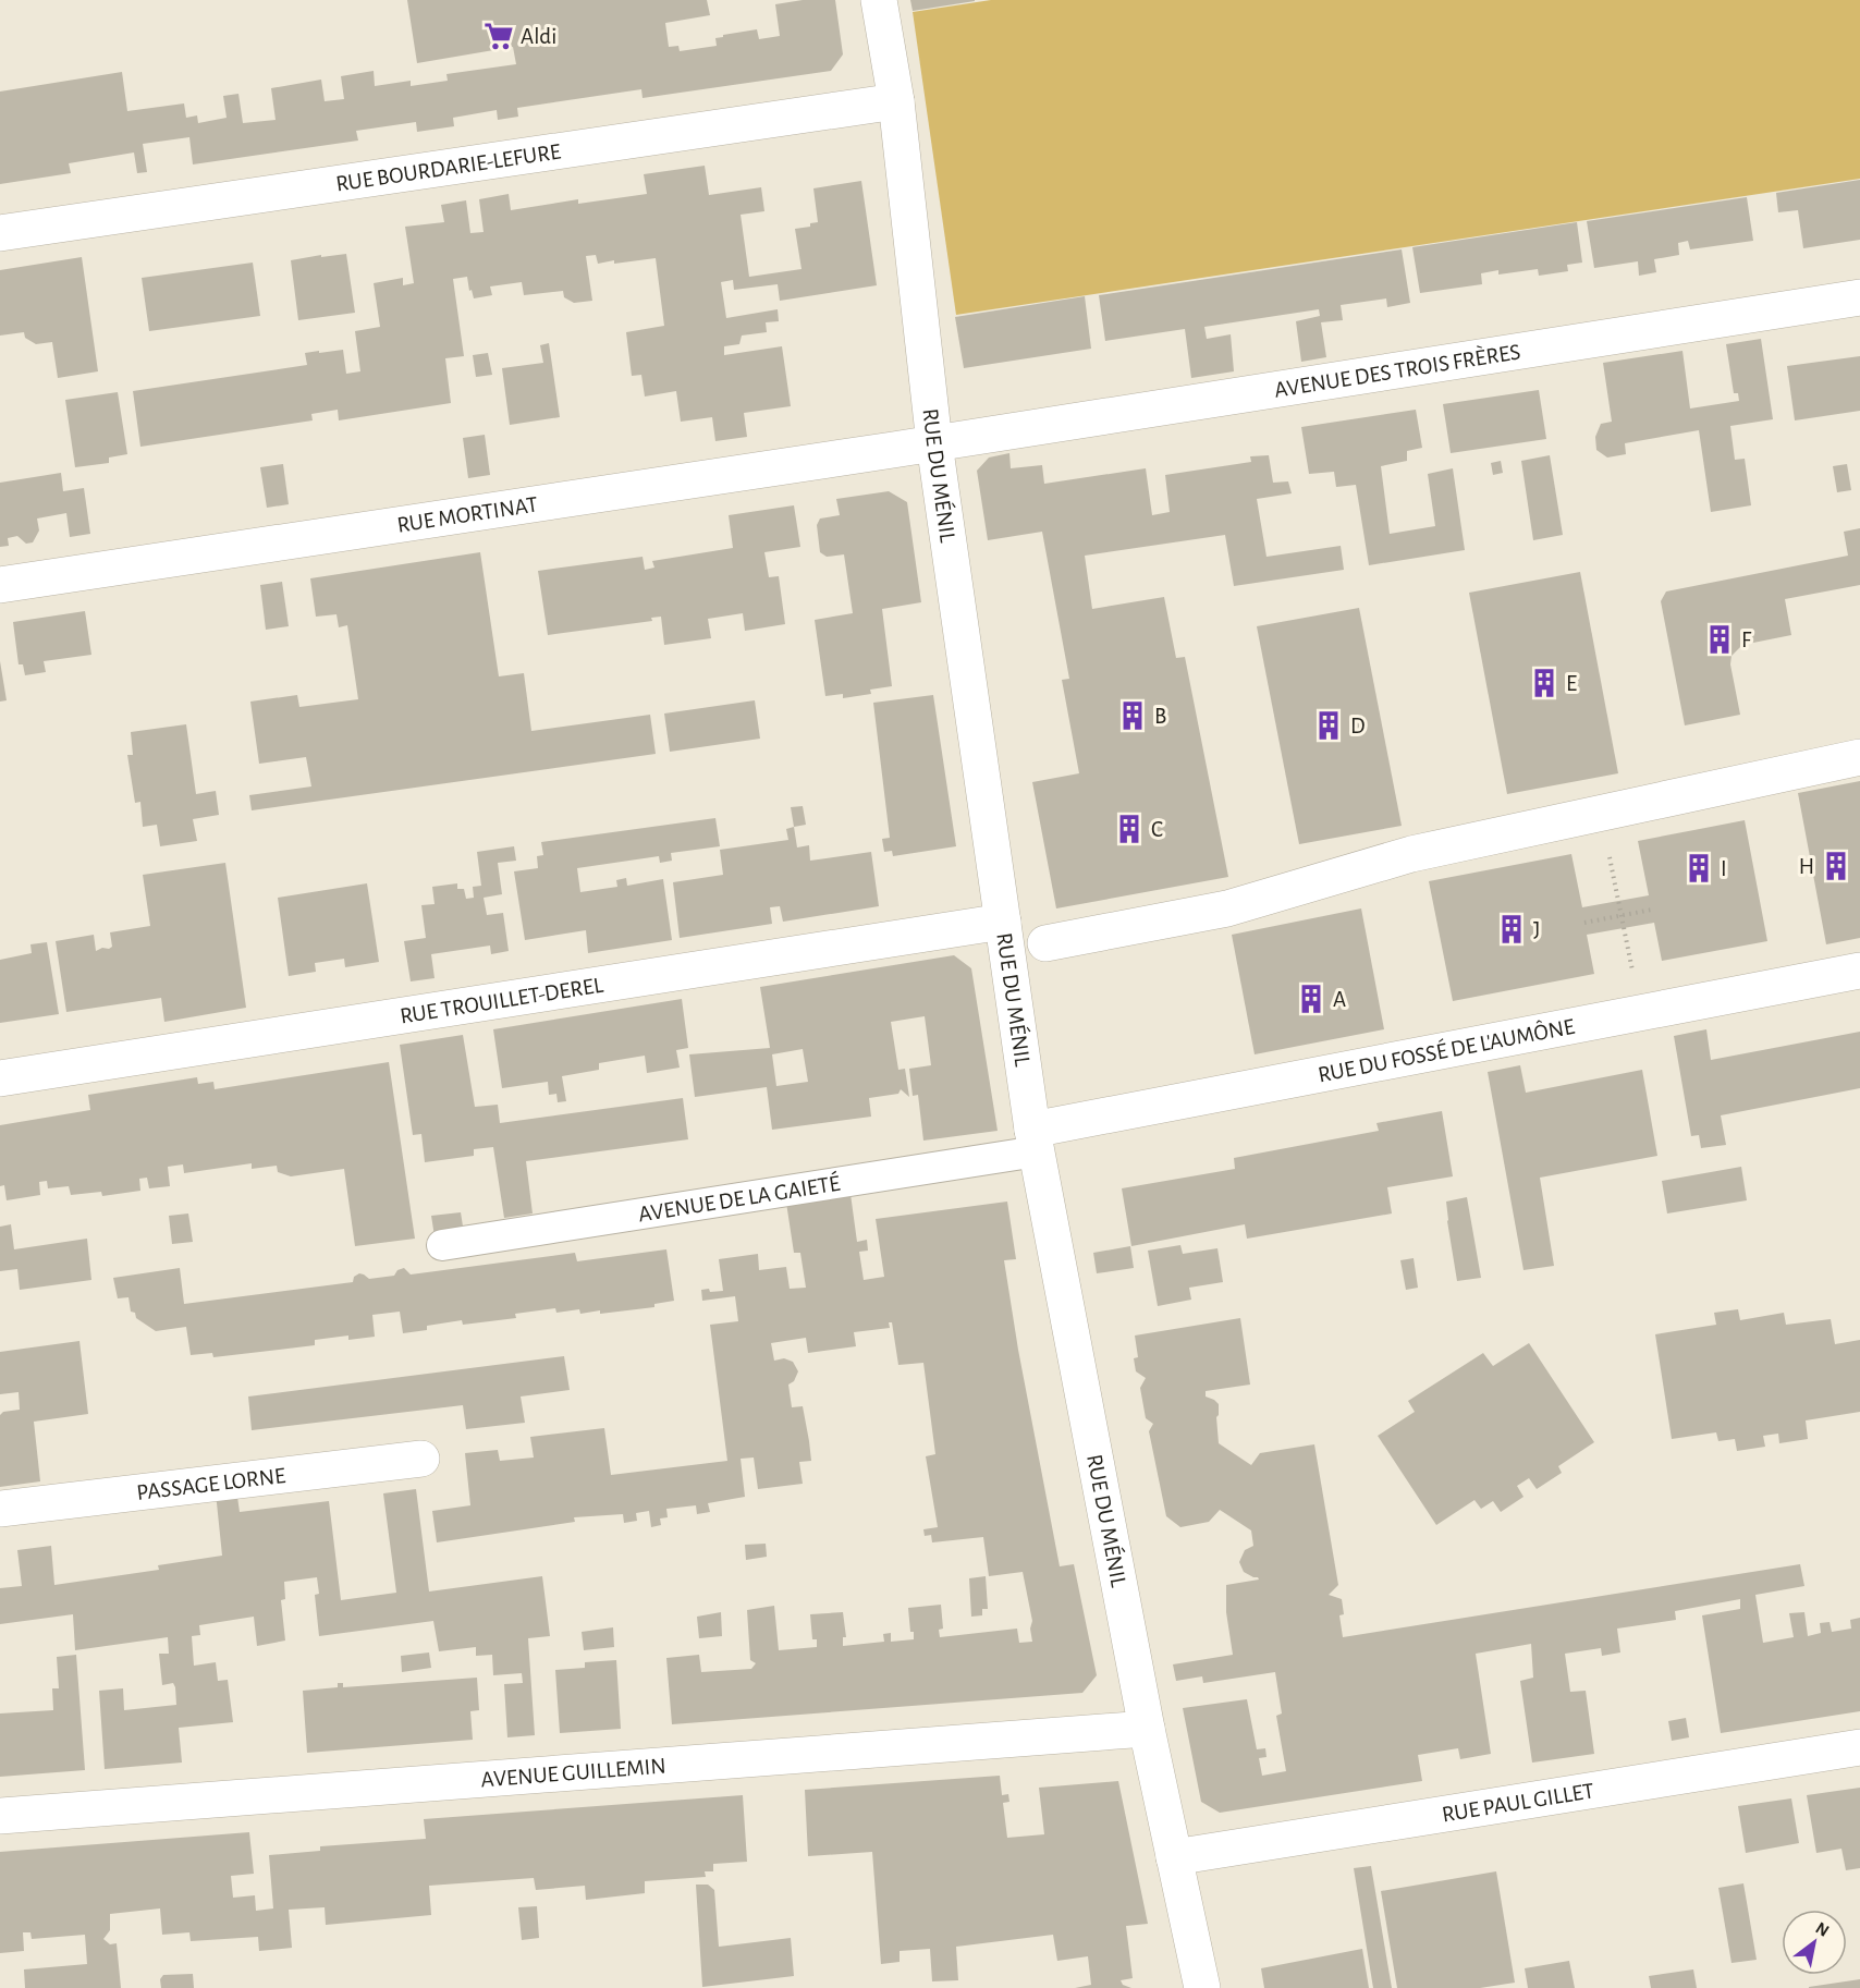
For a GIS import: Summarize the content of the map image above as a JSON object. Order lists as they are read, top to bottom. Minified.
{"streets":{"street":["RUE BOURDARIE-LEFURE","AVENUE DES TROIS FRÈRES","RUE DU MÉNIL","RUE MORTINAT","RUE TROUILLET-DEREL","RUE DU FOSSÉ DE L'AUMÔNE","PASSAGE LORNE","AVENUE GUILLEMIN","RUE PAUL GILLET"],"lane":["AVENUE DE LA GAIETÉ"]},"crossings":[["RUE BOURDARIE-LEFURE","RUE DU MÉNIL"],["AVENUE DES TROIS FRÈRES","RUE DU MÉNIL"],["AVENUE DES TROIS FRÈRES","RUE MORTINAT"],["RUE DU MÉNIL","RUE MORTINAT"],["RUE DU MÉNIL","RUE TROUILLET-DEREL"],["RUE DU MÉNIL","RUE DU FOSSÉ DE L'AUMÔNE"],["RUE DU MÉNIL","AVENUE DE LA GAIETÉ"],["RUE DU MÉNIL","AVENUE GUILLEMIN"],["RUE DU MÉNIL","RUE PAUL GILLET"],["RUE DU FOSSÉ DE L'AUMÔNE","AVENUE DE LA GAIETÉ"]],"places":{"supermarket":["Aldi"],"building":["F","E","B","D","C","H","I","J","A"]},"north":"top right"}
